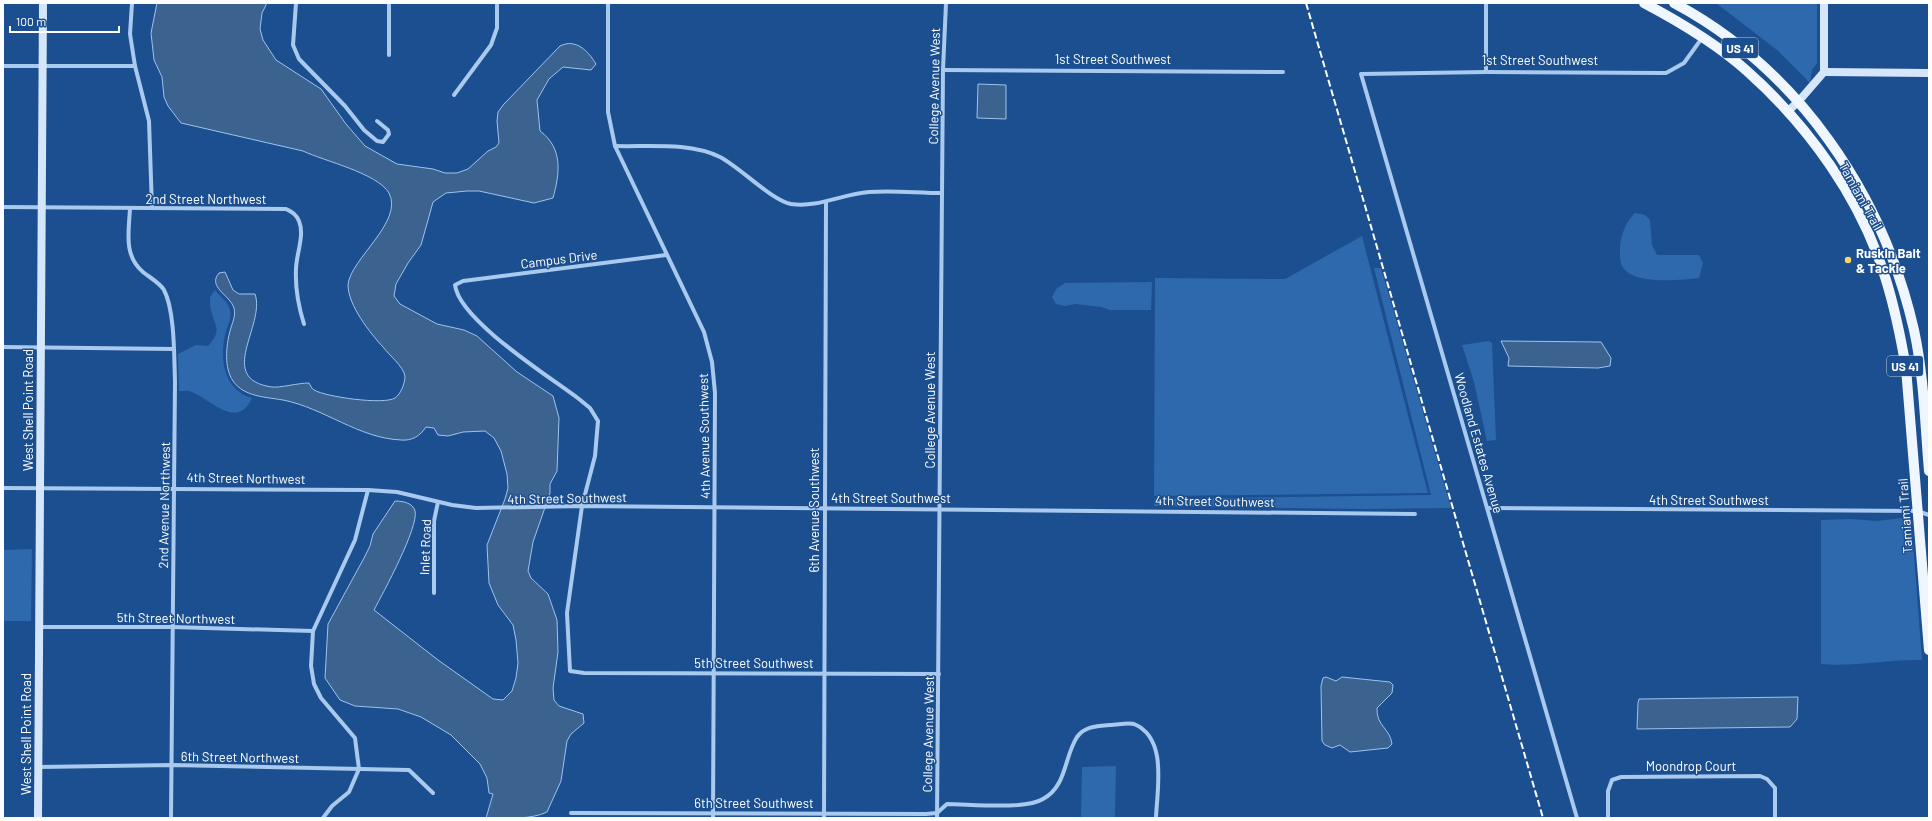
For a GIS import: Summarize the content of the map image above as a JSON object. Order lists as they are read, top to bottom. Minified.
{"streets":{"main road":["US 41","Tamiami Trail"],"street":["1st Street Southwest","College Avenue West","2nd Street Northwest","Campus Drive","West Shell Point Road","4th Avenue Southwest","Woodland Estates Avenue","4th Street Northwest","4th Street Southwest","2nd Avenue Northwest","6th Avenue Southwest","Inlet Road","5th Street Northwest","5th Street Southwest","6th Street Northwest","Moondrop Court","6th Street Southwest"]},"crossings":[["1st Street Southwest","College Avenue West"],["1st Street Southwest","Tamiami Trail"],["1st Street Southwest","Woodland Estates Avenue"],["College Avenue West","4th Street Southwest"],["College Avenue West","5th Street Southwest"],["College Avenue West","6th Street Southwest"],["Tamiami Trail","4th Street Southwest"],["2nd Street Northwest","West Shell Point Road"],["2nd Street Northwest","2nd Avenue Northwest"],["Campus Drive","4th Avenue Southwest"],["Campus Drive","4th Street Southwest"],["Campus Drive","5th Street Southwest"],["West Shell Point Road","4th Street Northwest"],["West Shell Point Road","5th Street Northwest"],["West Shell Point Road","6th Street Northwest"],["4th Avenue Southwest","4th Street Southwest"],["4th Avenue Southwest","5th Street Southwest"],["4th Avenue Southwest","6th Street Southwest"],["Woodland Estates Avenue","4th Street Southwest"],["4th Street Northwest","4th Street Southwest"],["4th Street Northwest","2nd Avenue Northwest"],["4th Street Southwest","6th Avenue Southwest"],["4th Street Southwest","Inlet Road"],["4th Street Southwest","5th Street Southwest"],["2nd Avenue Northwest","5th Street Northwest"],["2nd Avenue Northwest","6th Street Northwest"],["6th Avenue Southwest","5th Street Southwest"],["6th Avenue Southwest","6th Street Southwest"]],"places":["Ruskin Bait & Tackle"],"scale_bar":"100 m"}
